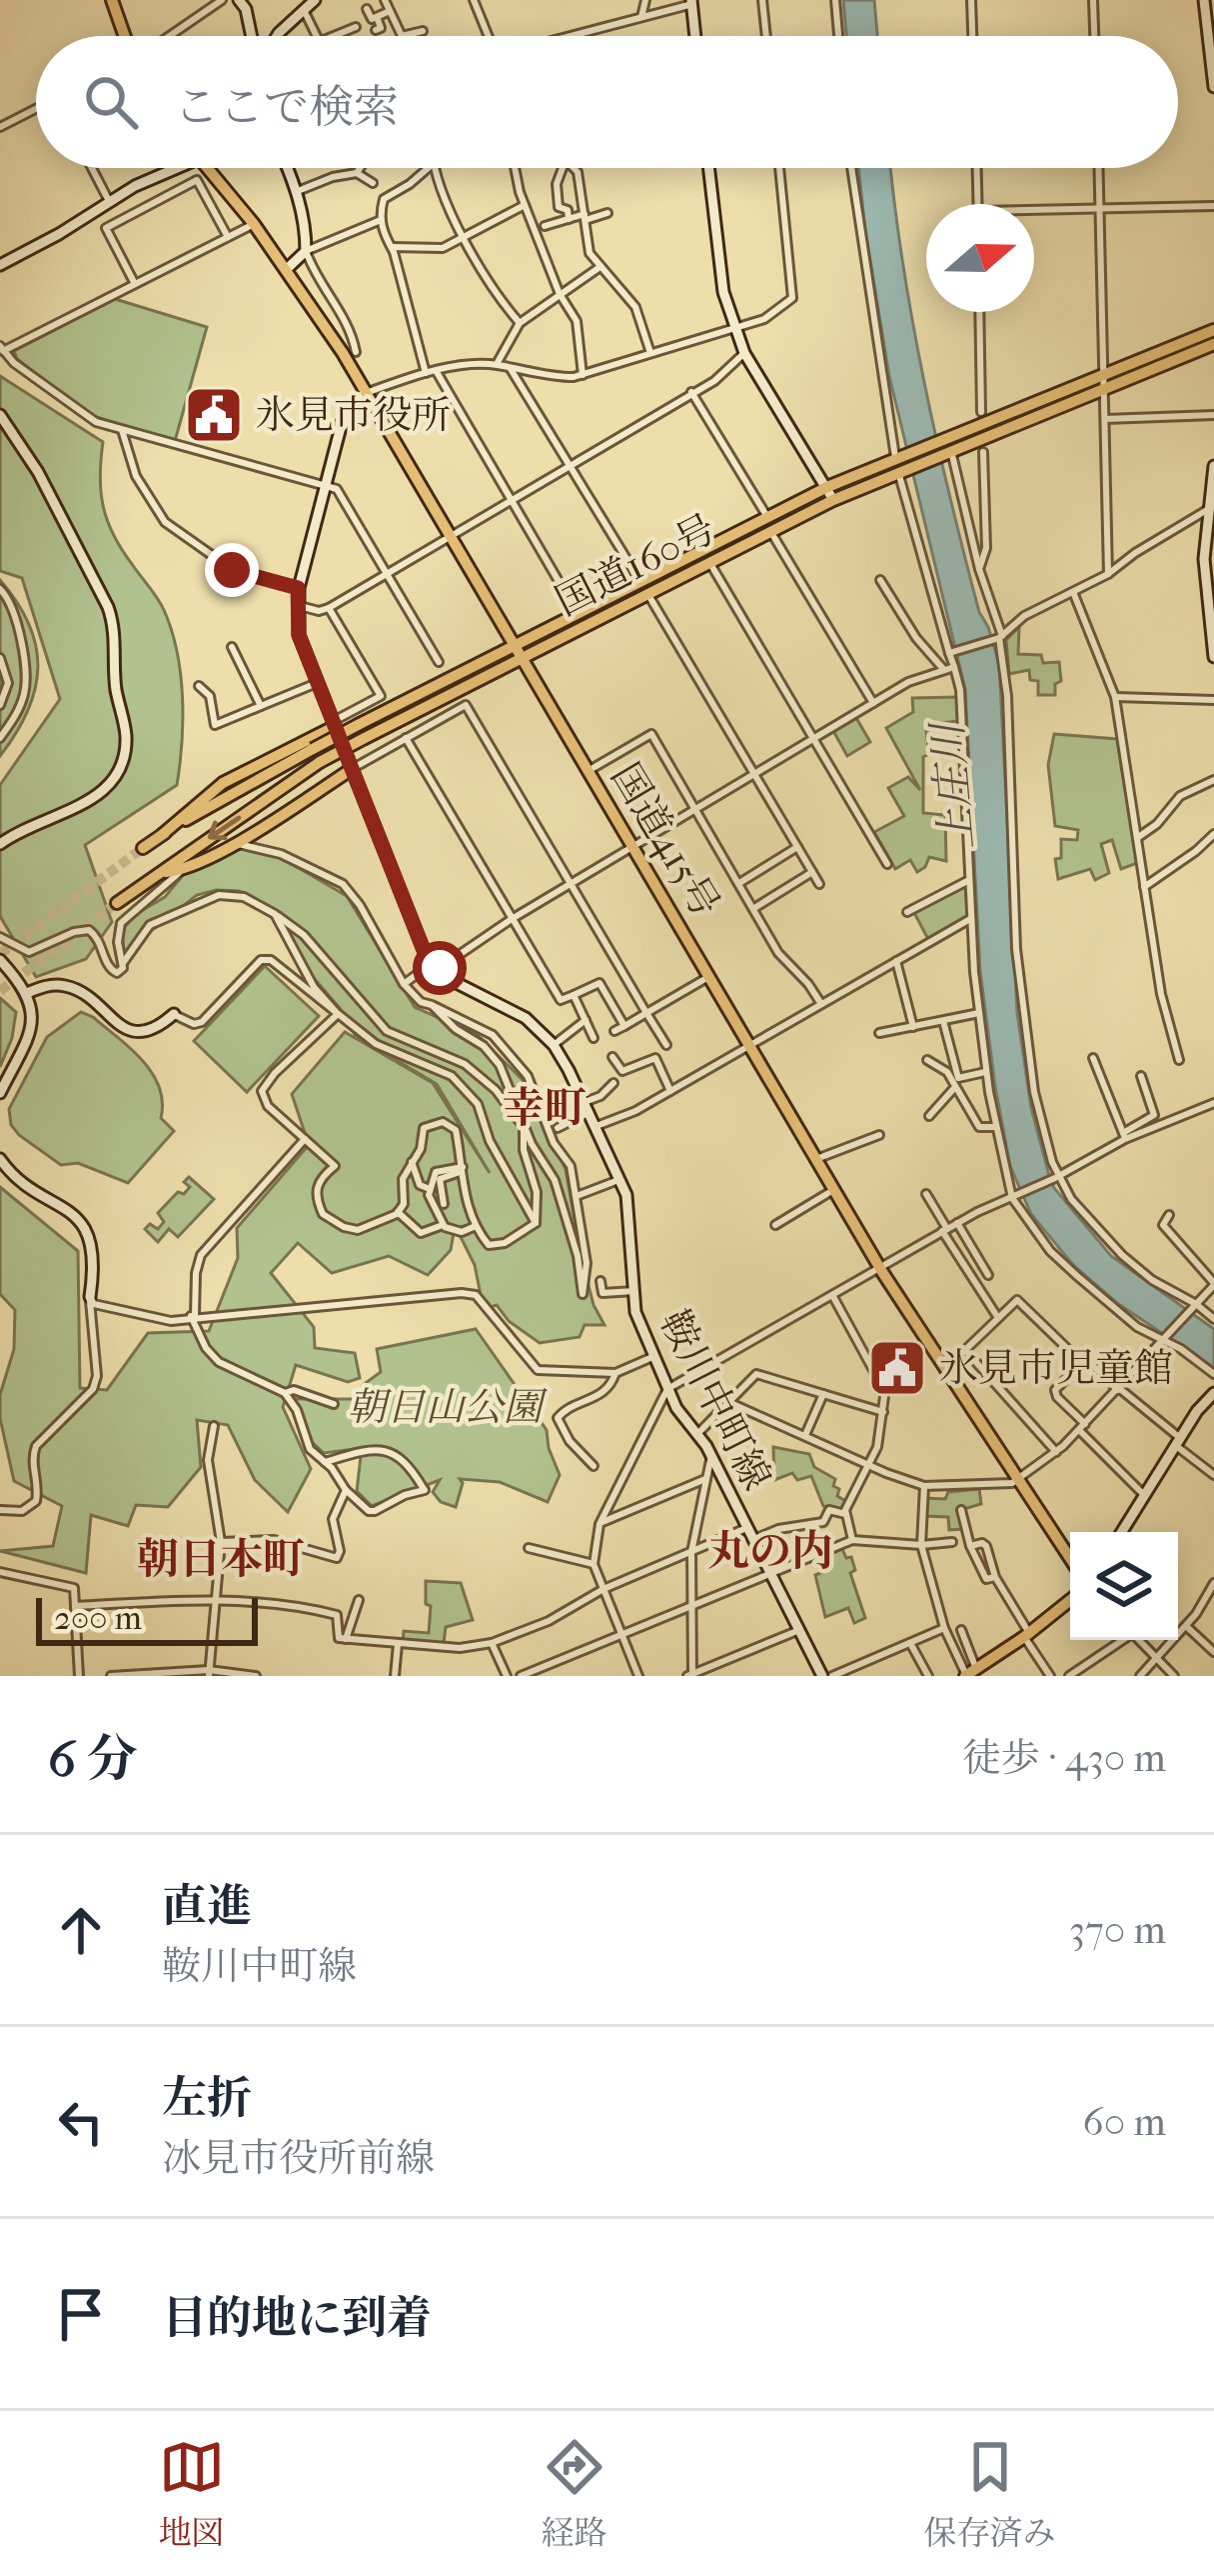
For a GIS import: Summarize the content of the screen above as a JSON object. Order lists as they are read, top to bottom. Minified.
{"streets":{"highway":["国道160号","国道415号"],"street":["鞍川中町線"]},"crossings":[["国道160号","国道415号"]],"districts":["幸町","丸の内","朝日本町"],"water":["上庄川"],"parks":["朝日山公園"],"places":{"public building":["氷見市役所","氷見市児童館"]},"scale_bar":"200 m","north":"right","page":{"search":"ここで検索","scale":"200 m","heading":["6 分","徒歩 · 430 m"],"list":[["直進","鞍川中町線","370 m"],["左折","冰見市役所前線","60 m"],"目的地に到着"],"nav":["地図","経路","保存済み"]}}
